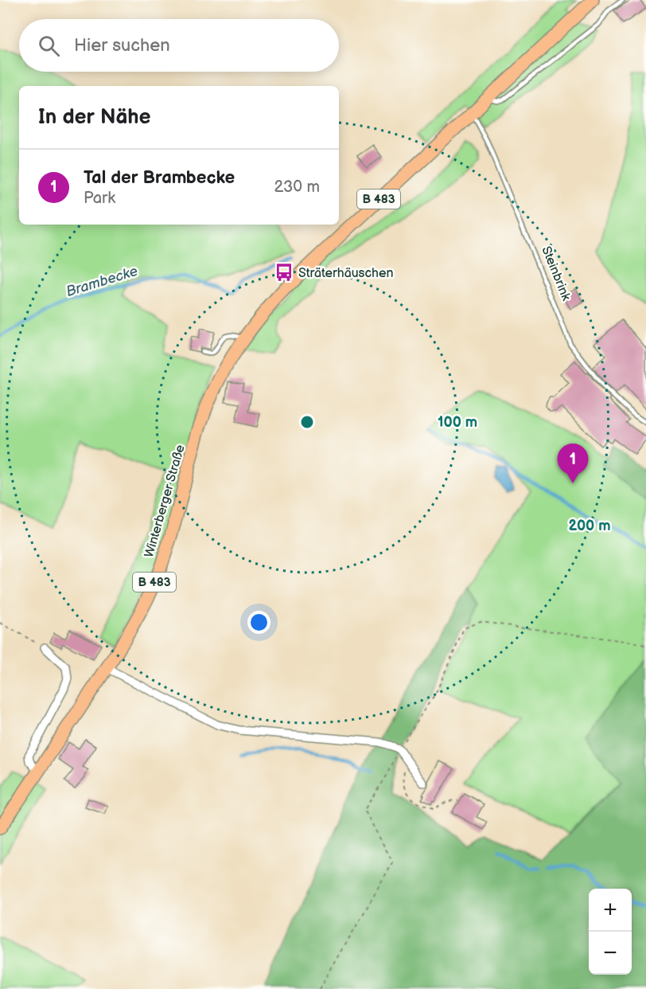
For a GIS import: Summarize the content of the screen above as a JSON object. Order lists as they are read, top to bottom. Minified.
{"streets":{"main road":["B 483","Winterberger Straße"],"lane":["Steinbrink"]},"crossings":[["B 483","Steinbrink"],["B 483","Winterberger Straße"],["Steinbrink","Winterberger Straße"]],"water":["Brambecke"],"places":{"bus stop":["Sträterhäuschen"]},"page":{"search":"Hier suchen","heading":"In der Nähe","list":[{"mark":"1","name":"Tal der Brambecke","note":"Park","value":"230 m"}],"pins":"1","map_buttons":["+","−"]},"rings":["100 m","200 m"]}
